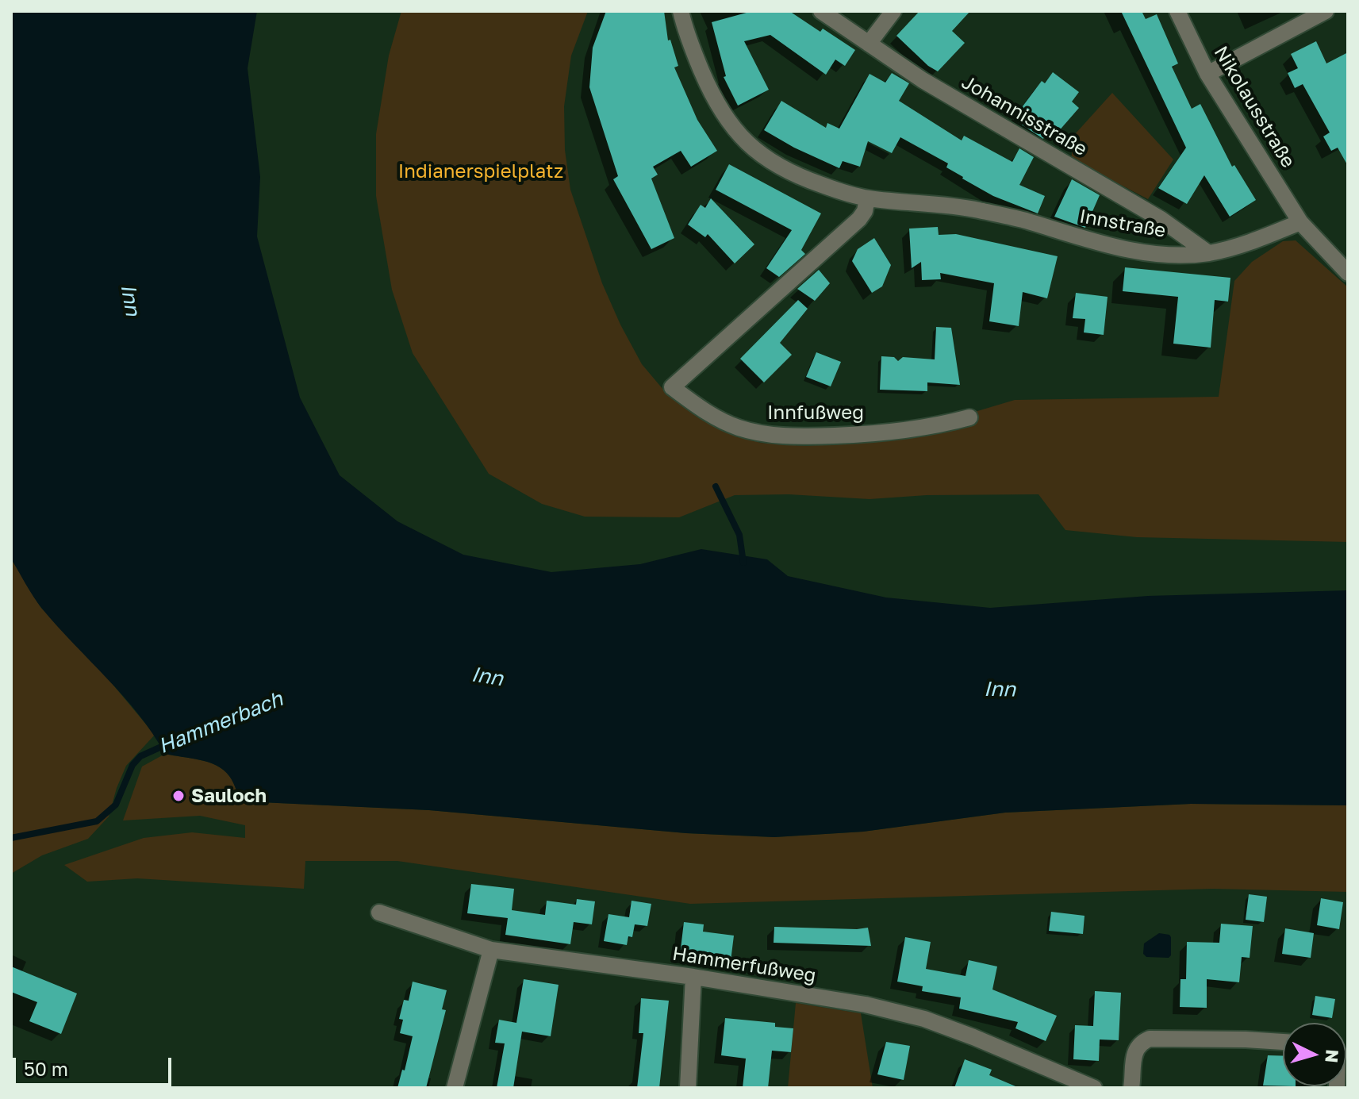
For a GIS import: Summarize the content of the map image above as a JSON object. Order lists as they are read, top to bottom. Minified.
{"streets":{"street":["Nikolausstraße","Johannisstraße","Innstraße","Innfußweg","Hammerfußweg"]},"crossings":[["Nikolausstraße","Innstraße"],["Johannisstraße","Innstraße"],["Innstraße","Innfußweg"]],"water":["Inn","Hammerbach"],"parks":["Indianerspielplatz"],"places":["Sauloch"],"scale_bar":"50 m","north":"right"}
